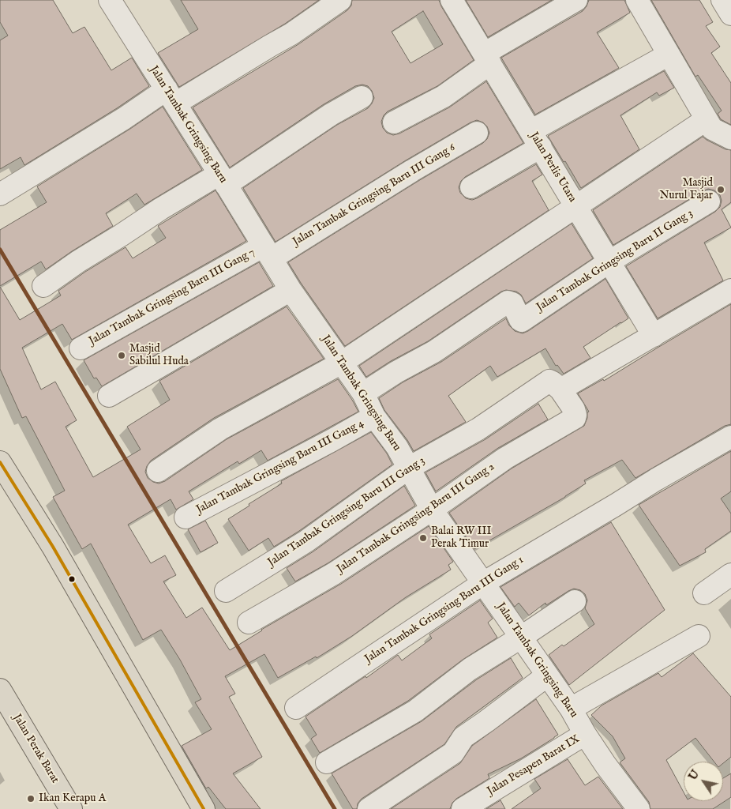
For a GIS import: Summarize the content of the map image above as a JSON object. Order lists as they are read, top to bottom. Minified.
{"streets":{"highway":["Jalan Perak Barat"],"street":["Jalan Tambak Gringsing Baru","Jalan Perlis Utara","Jalan Tambak Gringsing Baru III Gang 6","Jalan Tambak Gringsing Baru II Gang 3","Jalan Tambak Gringsing Baru III Gang 7","Jalan Tambak Gringsing Baru III Gang 4","Jalan Tambak Gringsing Baru III Gang 3","Jalan Tambak Gringsing Baru III Gang 2","Jalan Tambak Gringsing Baru III Gang 1","Jalan Pesapen Barat IX"]},"crossings":[["Jalan Tambak Gringsing Baru","Jalan Tambak Gringsing Baru III Gang 6"],["Jalan Tambak Gringsing Baru","Jalan Tambak Gringsing Baru II Gang 3"],["Jalan Tambak Gringsing Baru","Jalan Tambak Gringsing Baru III Gang 7"],["Jalan Tambak Gringsing Baru","Jalan Tambak Gringsing Baru III Gang 4"],["Jalan Tambak Gringsing Baru","Jalan Tambak Gringsing Baru III Gang 3"],["Jalan Tambak Gringsing Baru","Jalan Tambak Gringsing Baru III Gang 2"],["Jalan Tambak Gringsing Baru","Jalan Tambak Gringsing Baru III Gang 1"],["Jalan Tambak Gringsing Baru","Jalan Pesapen Barat IX"],["Jalan Perlis Utara","Jalan Tambak Gringsing Baru II Gang 3"],["Jalan Perlis Utara","Jalan Tambak Gringsing Baru III Gang 3"],["Jalan Tambak Gringsing Baru III Gang 6","Jalan Tambak Gringsing Baru III Gang 7"],["Jalan Tambak Gringsing Baru III Gang 3","Jalan Tambak Gringsing Baru III Gang 2"]],"places":["Masjid Nurul Fajar","Masjid Sabilul Huda","Balai RW III Perak Timur","Ikan Kerapu A"],"north":"top left"}
